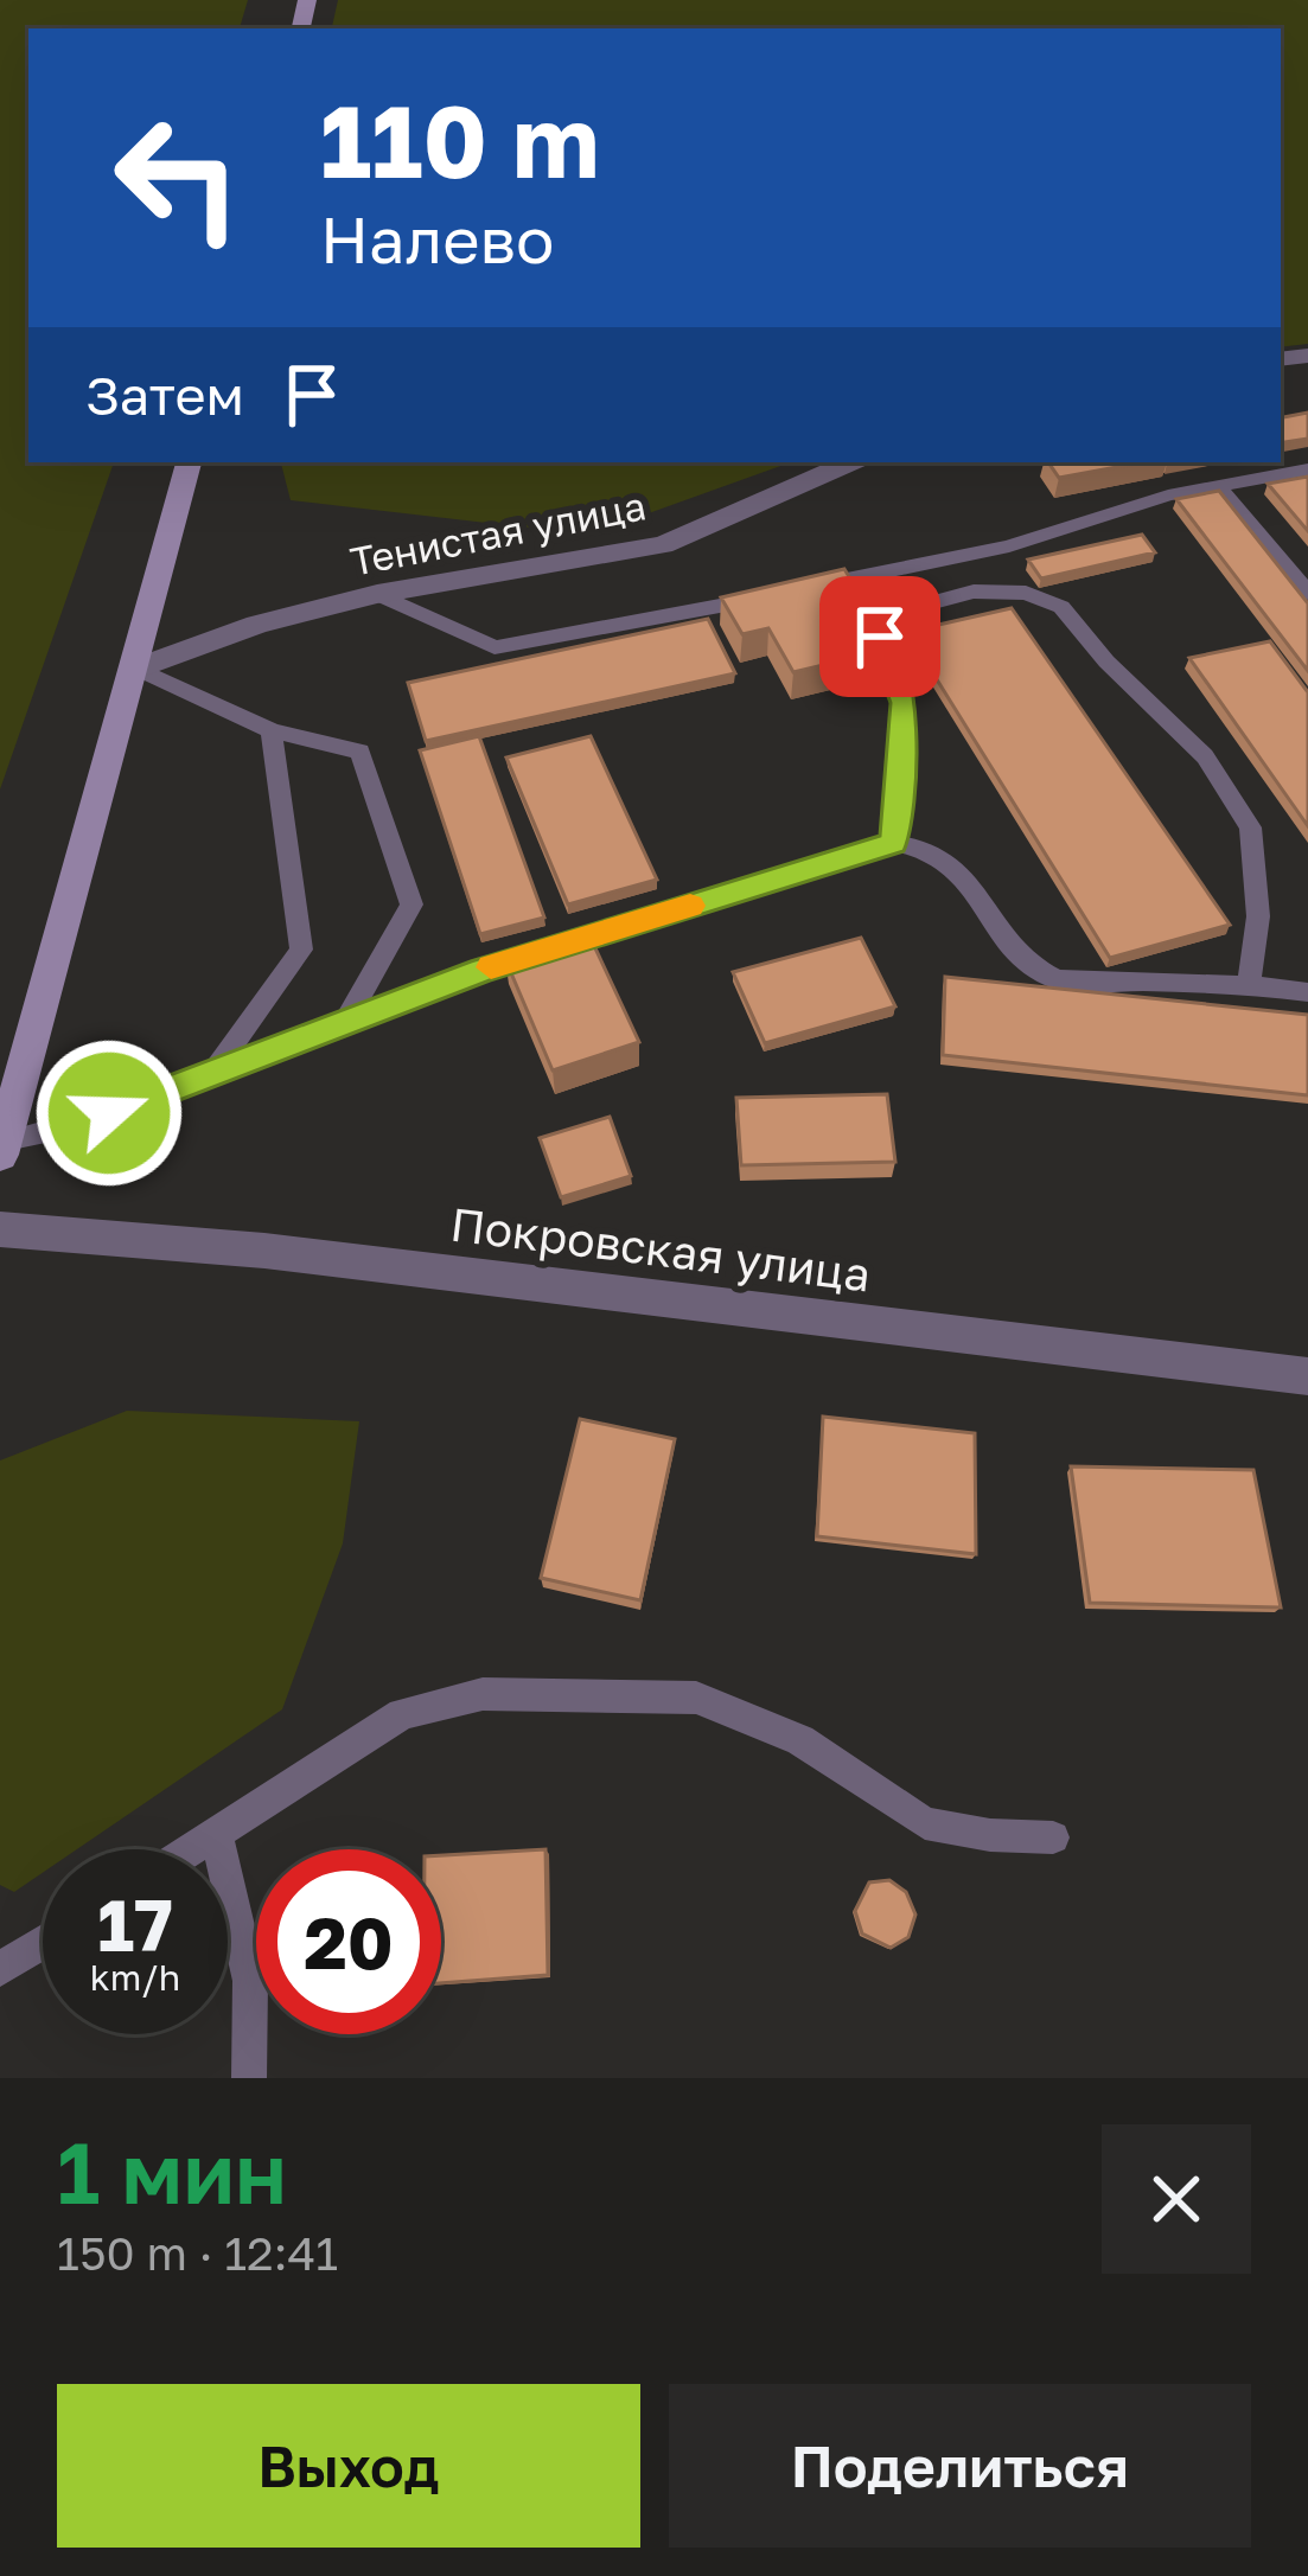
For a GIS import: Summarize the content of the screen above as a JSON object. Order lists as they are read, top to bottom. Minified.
{"streets":{"street":["Тенистая улица","Покровская улица"]},"page":{"turn":["110 m","Налево"],"then":"Затем","speed":"17 km/h","limit":"20","heading":["1 мин","150 m · 12:41"],"buttons":["Выход","Поделиться"]}}
